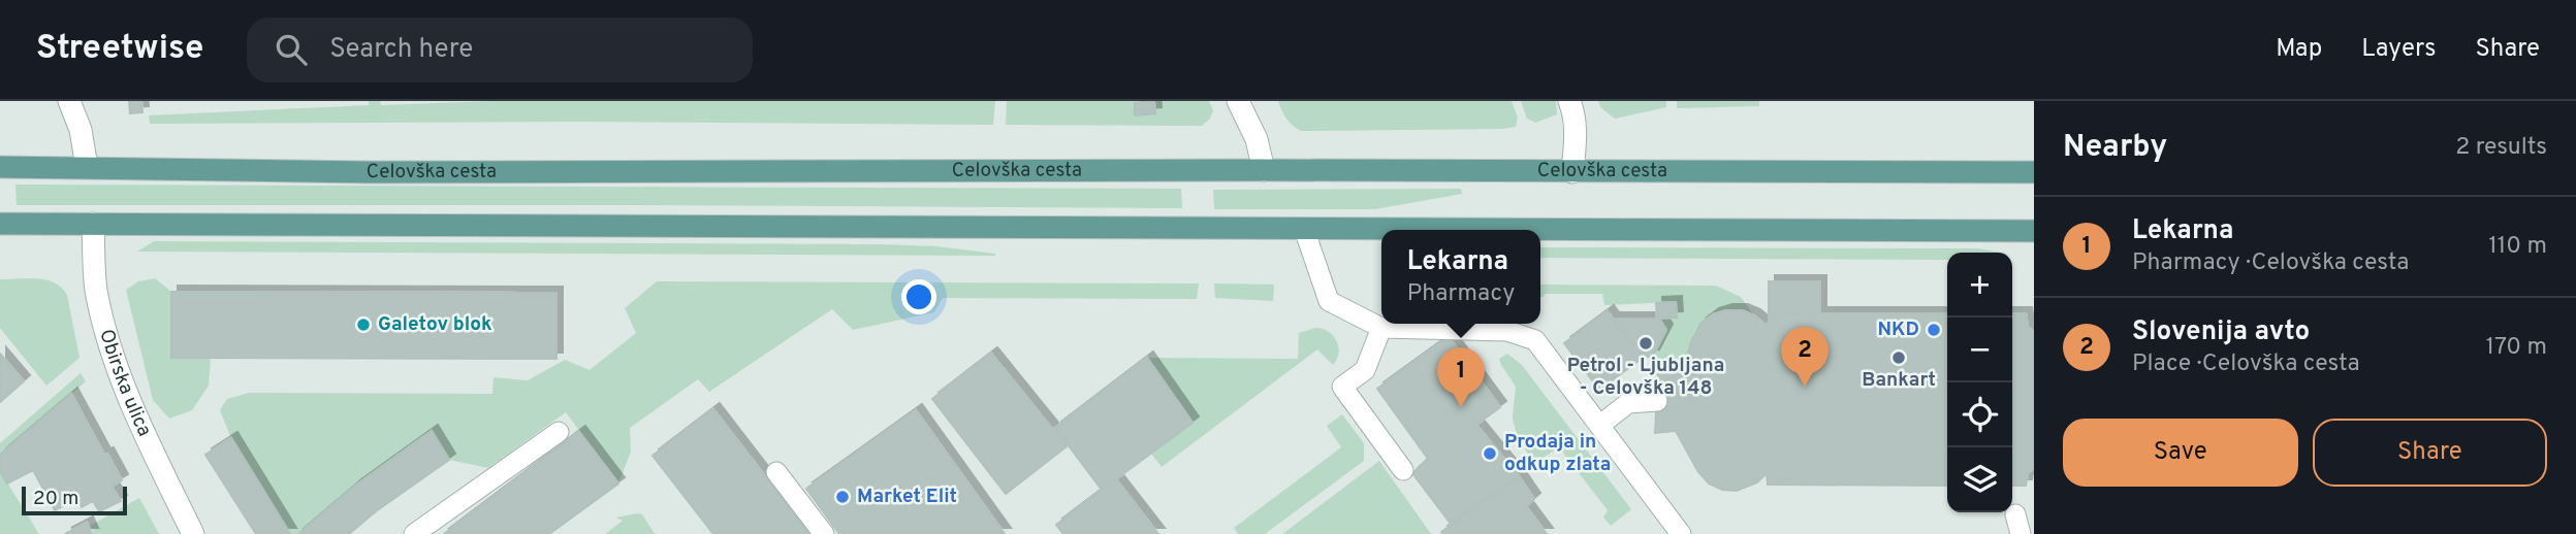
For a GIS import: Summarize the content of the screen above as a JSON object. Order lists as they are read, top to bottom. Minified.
{"streets":{"main road":["Celovška cesta"],"street":["Obirska ulica"]},"places":["Galetov blok","NKD","Petrol - Ljubljana - Celovška 148","Bankart","Prodaja in odkup zlata","Market Elit"],"scale_bar":"20 m","page":{"header":"Streetwise","search":"Search here","nav":["Map","Layers","Share"],"heading":["Nearby","2 results"],"list":[{"mark":"1","name":"Lekarna","note":"Pharmacy · Celovška cesta","value":"110 m"},{"mark":"2","name":"Slovenija avto","note":"Place · Celovška cesta","value":"170 m"}],"popup":["Lekarna","Pharmacy"],"map_buttons":["+","−"],"pins":["2","1"],"buttons":["Save","Share"],"scale":"20 m"}}
